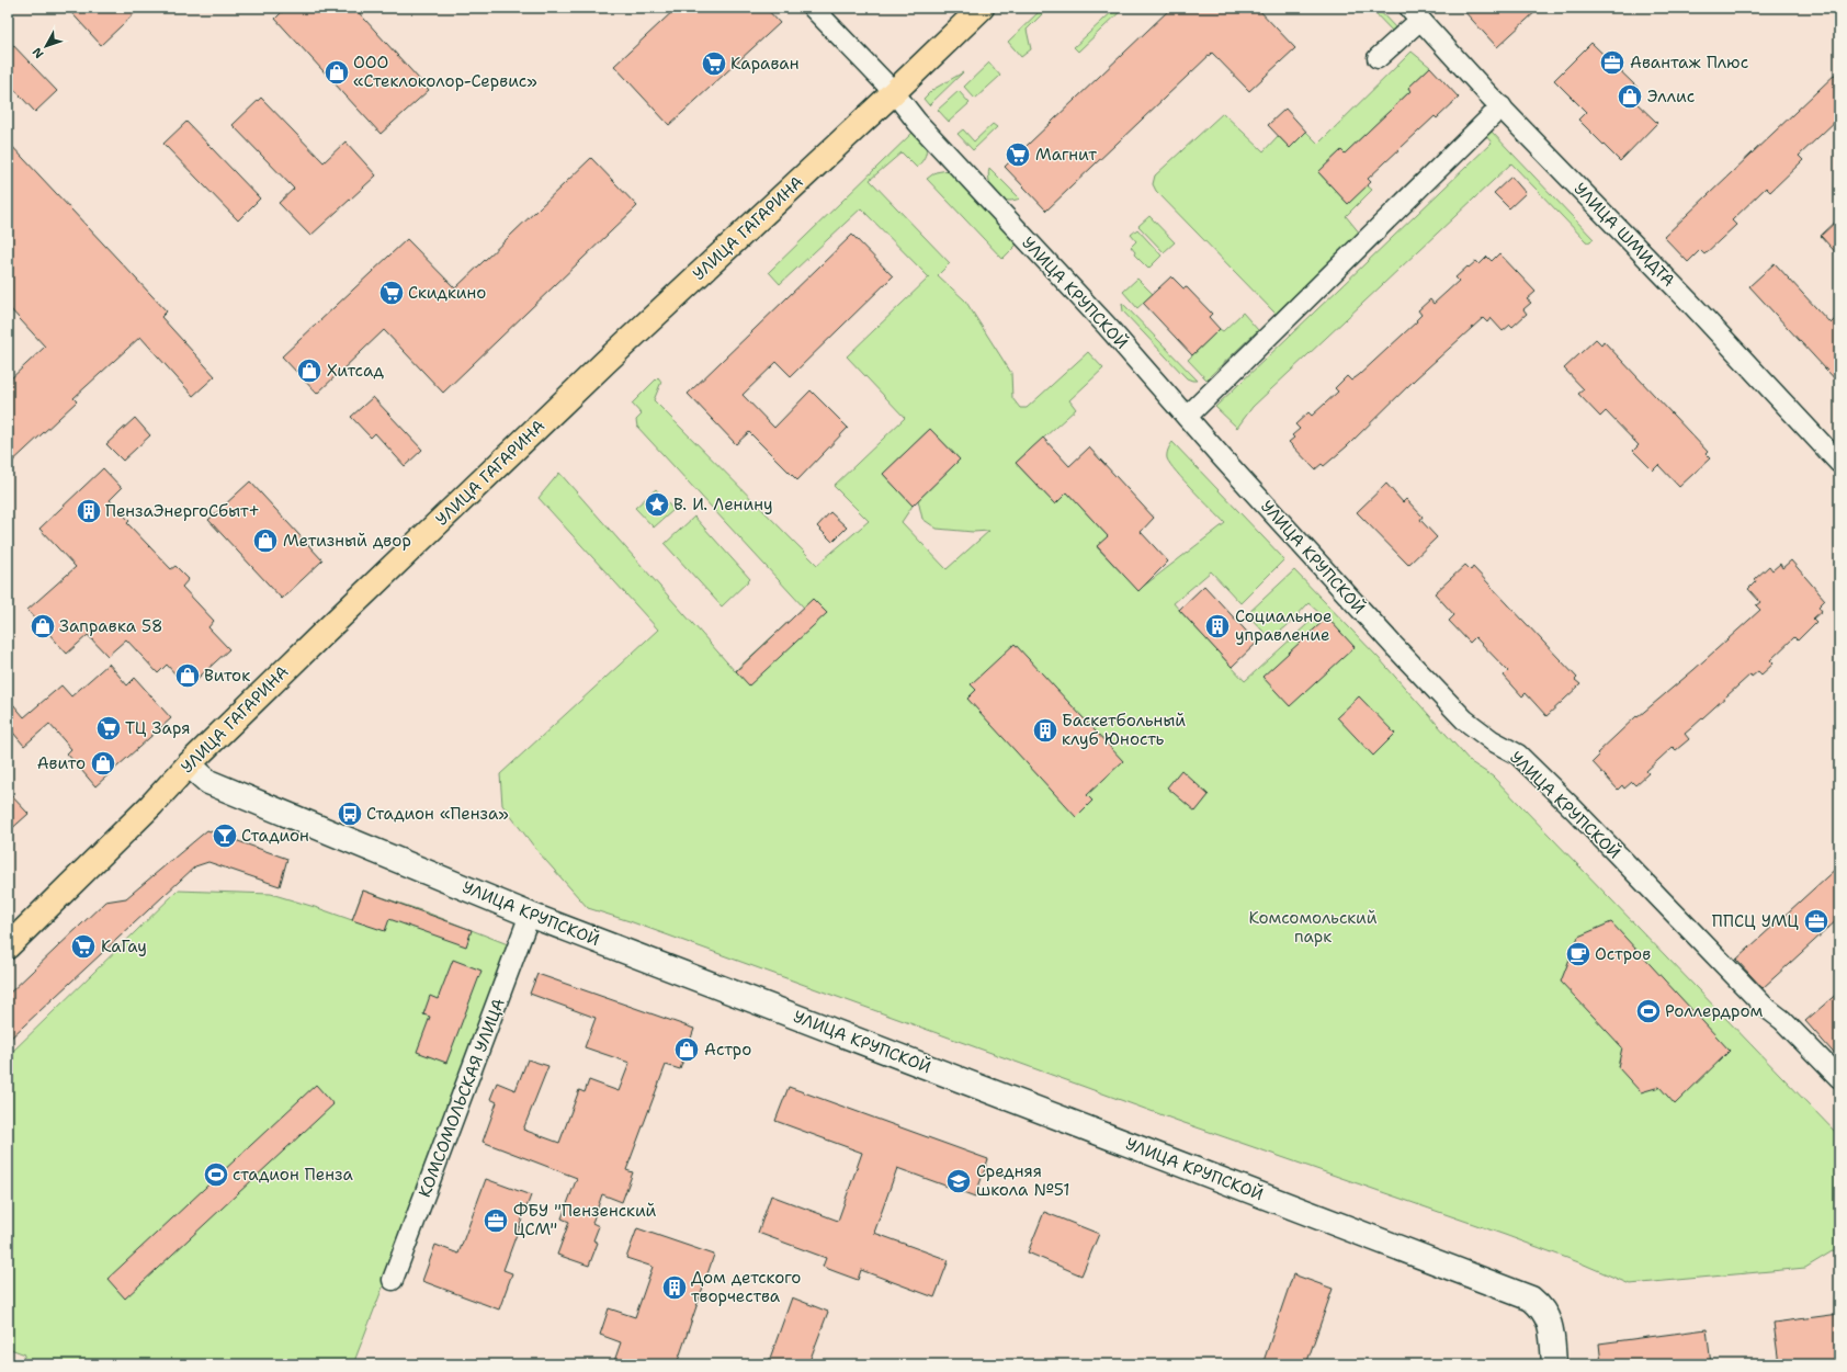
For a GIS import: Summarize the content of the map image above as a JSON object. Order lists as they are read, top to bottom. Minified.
{"streets":{"main road":["УЛИЦА ГАГАРИНА","УЛИЦА КРУПСКОЙ"],"street":["УЛИЦА ШМИДТА","КОМСОМОЛЬСКАЯ УЛИЦА"]},"crossings":[["УЛИЦА ГАГАРИНА","УЛИЦА КРУПСКОЙ"],["УЛИЦА КРУПСКОЙ","КОМСОМОЛЬСКАЯ УЛИЦА"]],"parks":["Комсомольский парк"],"places":{"office":["Авантаж Плюс","ППСЦ УМЦ","ФБУ \"Пензенский ЦСМ\""],"supermarket":["Караван","Магнит","Скидкино","ТЦ Заря","КаГау"],"shop":["ООО «Стеклоколор-Сервис»","Эллис","Хитсад","Метизный двор","Заправка 58","Виток","Авито","Астро"],"place":["В. И. Ленину"],"building":["ПензаЭнергоСбыт+","Социальное управление","Баскетбольный клуб Юность","Дом детского творчества"],"bus stop":["Стадион «Пенза»"],"bar":["Стадион"],"cafe":["Остров"],"sports":["Роллердром","стадион Пенза"],"school or university":["Средняя школа №51"]},"north":"bottom left"}
